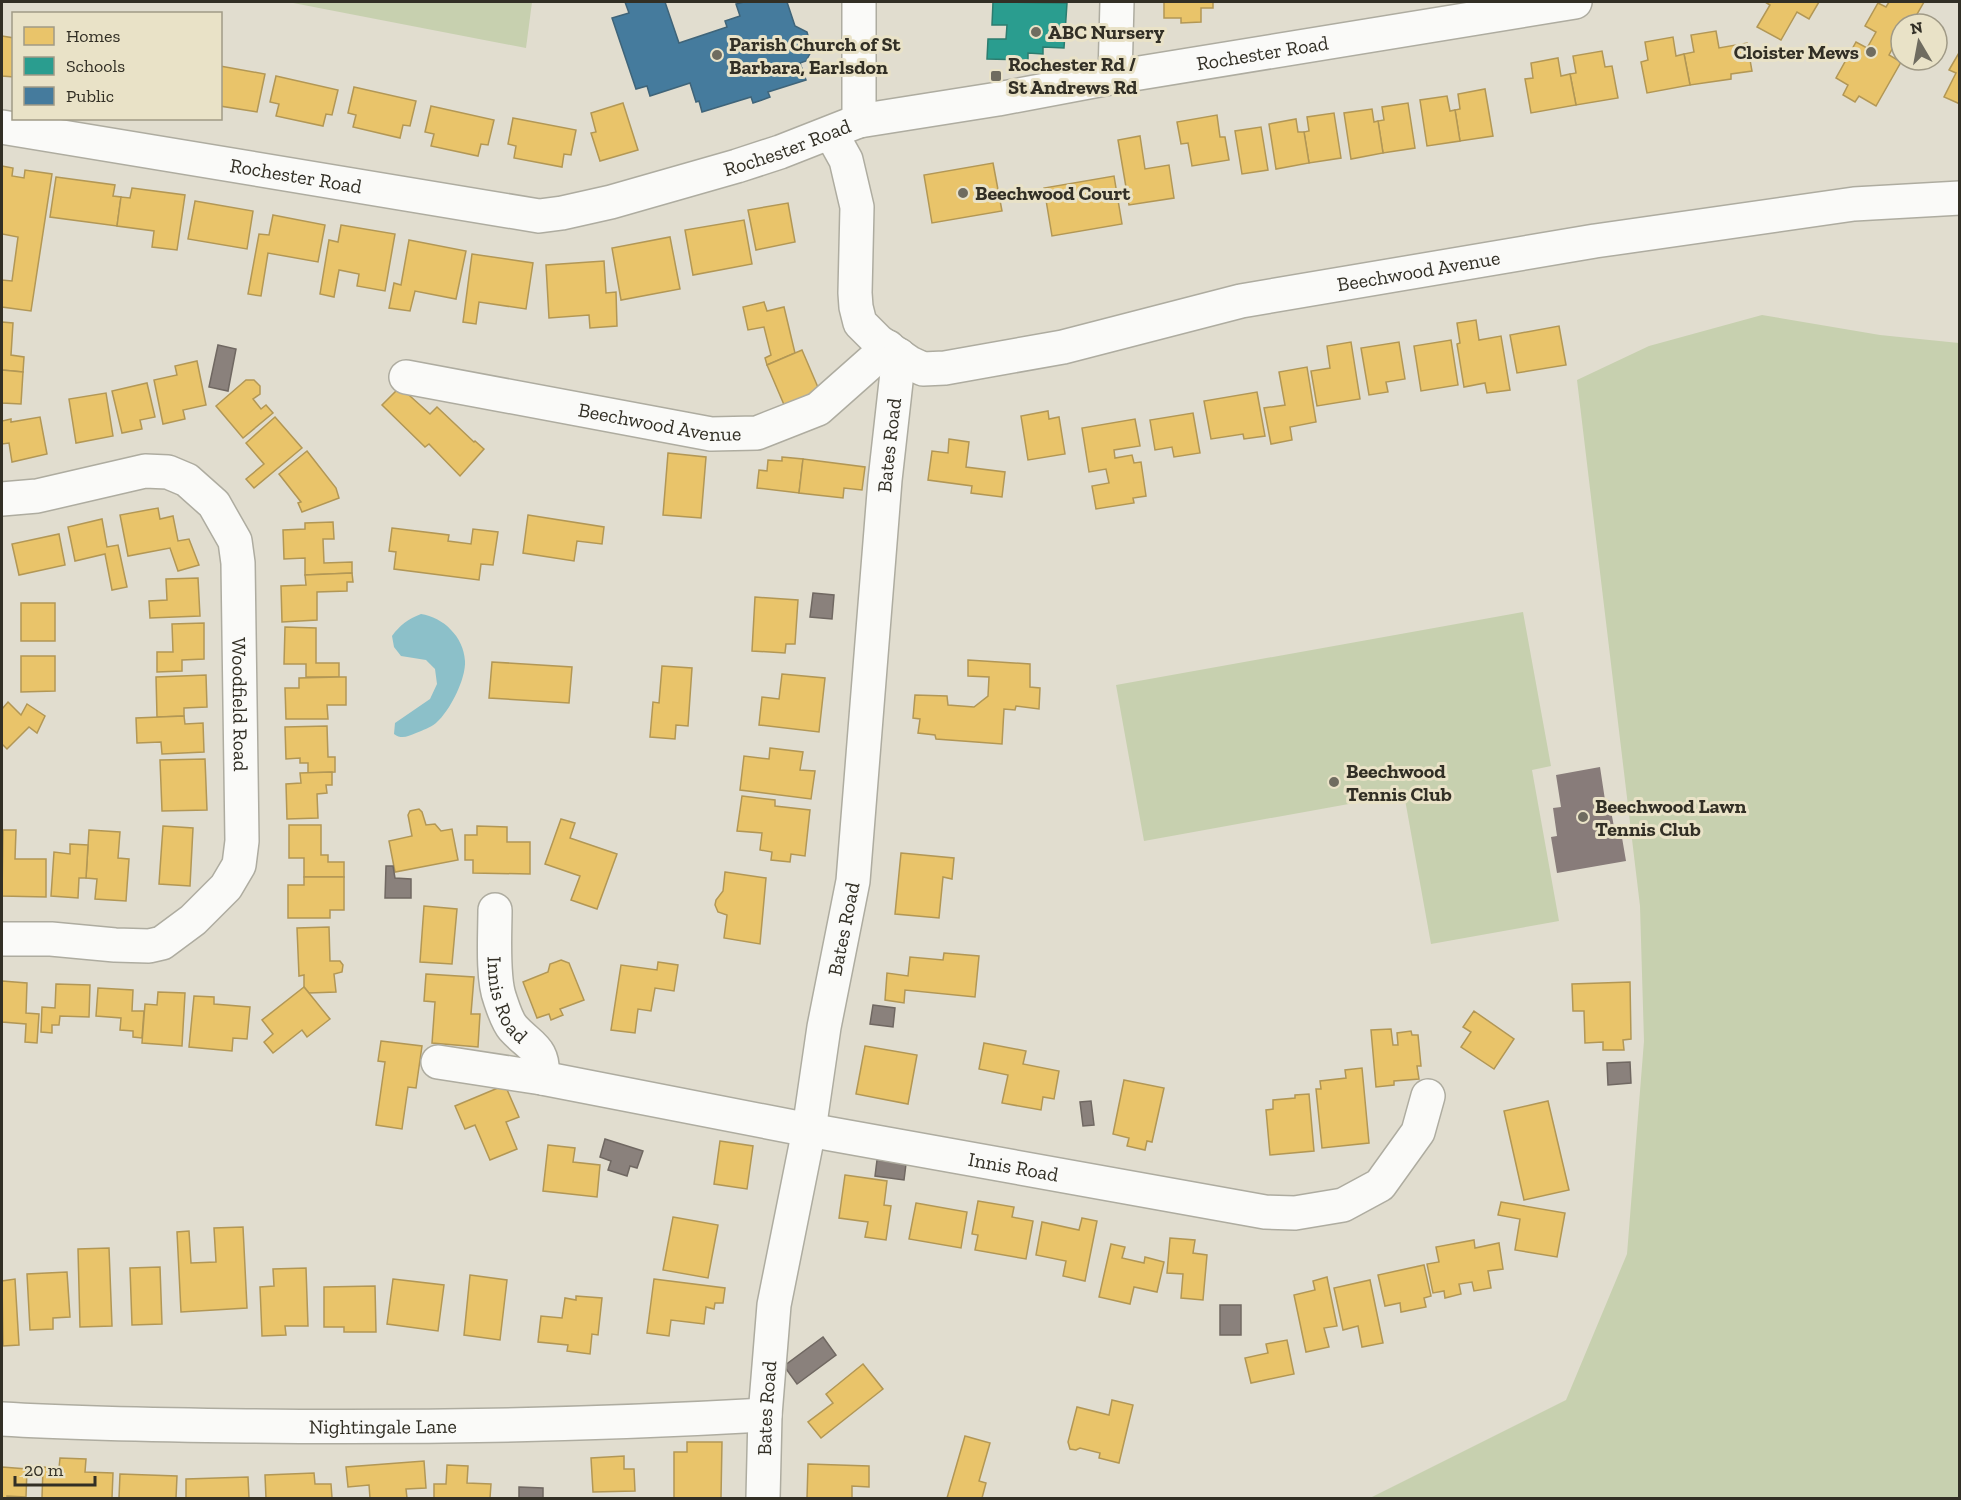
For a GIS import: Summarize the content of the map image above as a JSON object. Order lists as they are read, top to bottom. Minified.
{"streets":{"street":["Rochester Road","Beechwood Avenue","Bates Road","Woodfield Road","Innis Road","Nightingale Lane"]},"crossings":[["Beechwood Avenue","Bates Road"],["Bates Road","Innis Road"],["Bates Road","Nightingale Lane"]],"places":{"other":["ABC Nursery","Cloister Mews","Parish Church of St Barbara, Earlsdon","Beechwood Court","Beechwood Tennis Club","Beechwood Lawn Tennis Club"],"transit":["Rochester Rd / St Andrews Rd"]},"legend":["Homes","Schools","Public"],"scale_bar":"20 m","north":"top"}
